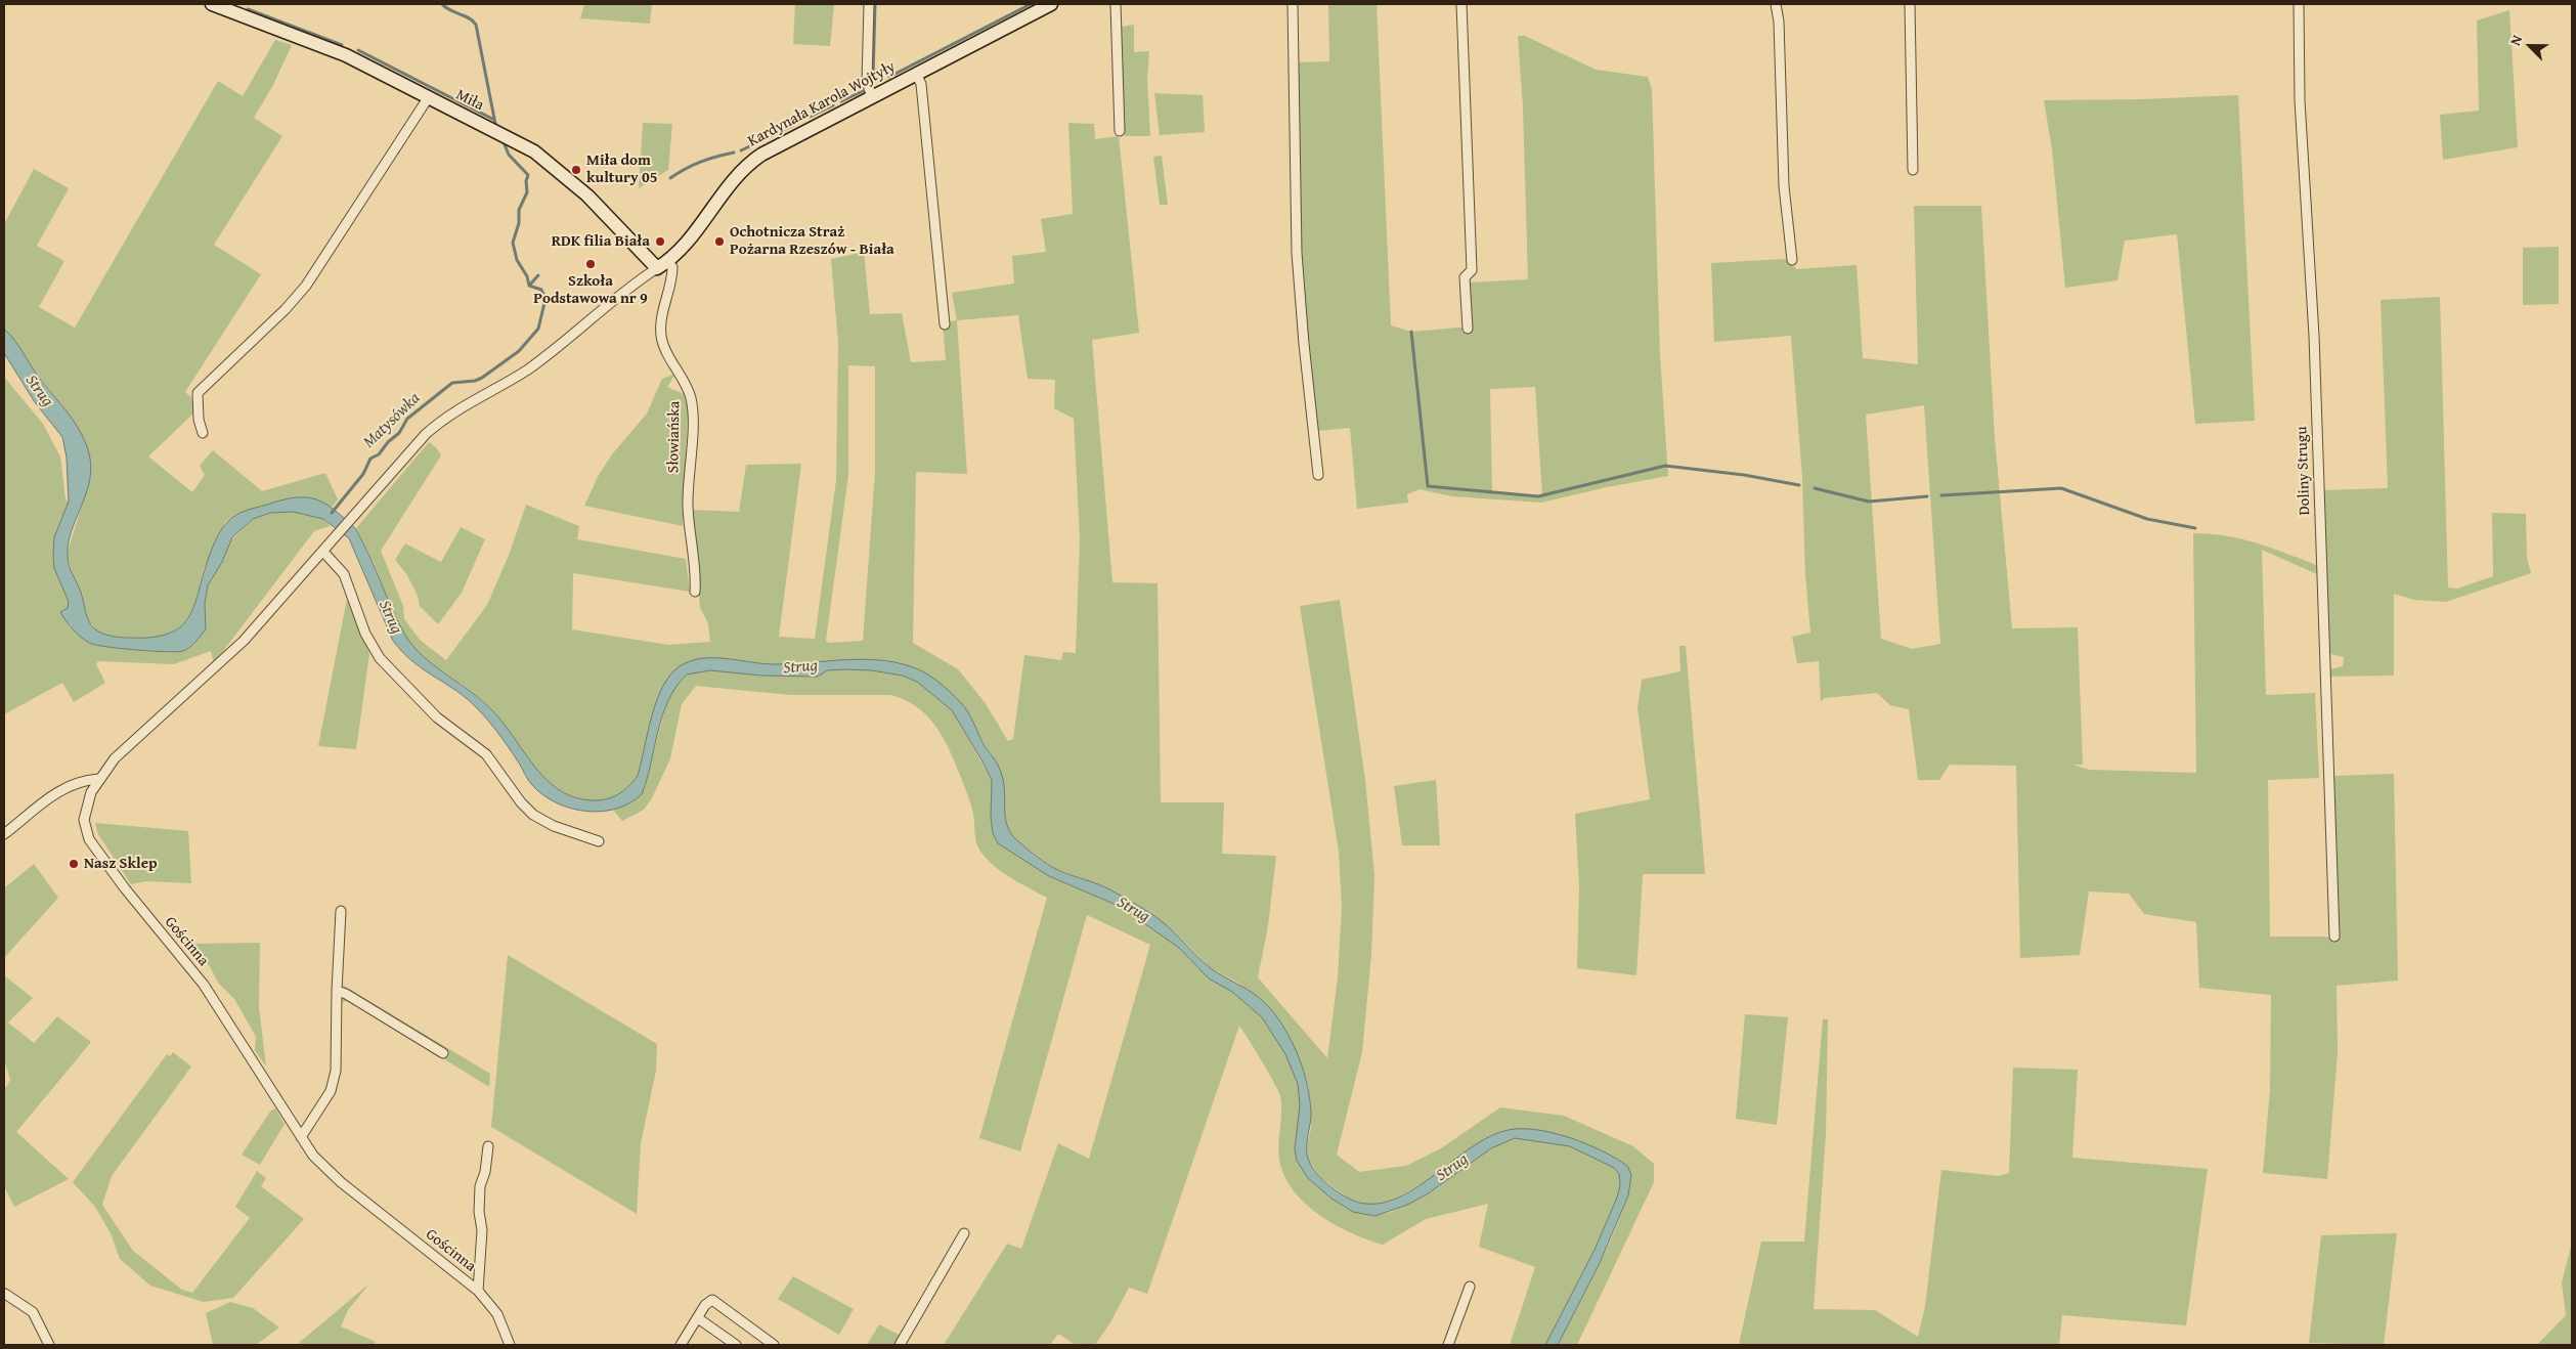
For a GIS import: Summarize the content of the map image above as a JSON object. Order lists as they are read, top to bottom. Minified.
{"streets":{"street":["Miła","Kardynała Karola Wojtyły","Słowiańska","Doliny Strugu","Gościnna"]},"crossings":[["Miła","Kardynała Karola Wojtyły"],["Miła","Słowiańska"],["Kardynała Karola Wojtyły","Słowiańska"],["Kardynała Karola Wojtyły","Gościnna"]],"water":["Strug","Matysówka"],"places":["Miła dom kultury 05","RDK filia Biała","Ochotnicza Straż Pożarna Rzeszów - Biała","Szkoła Podstawowa nr 9","Nasz Sklep"],"north":"top left"}
